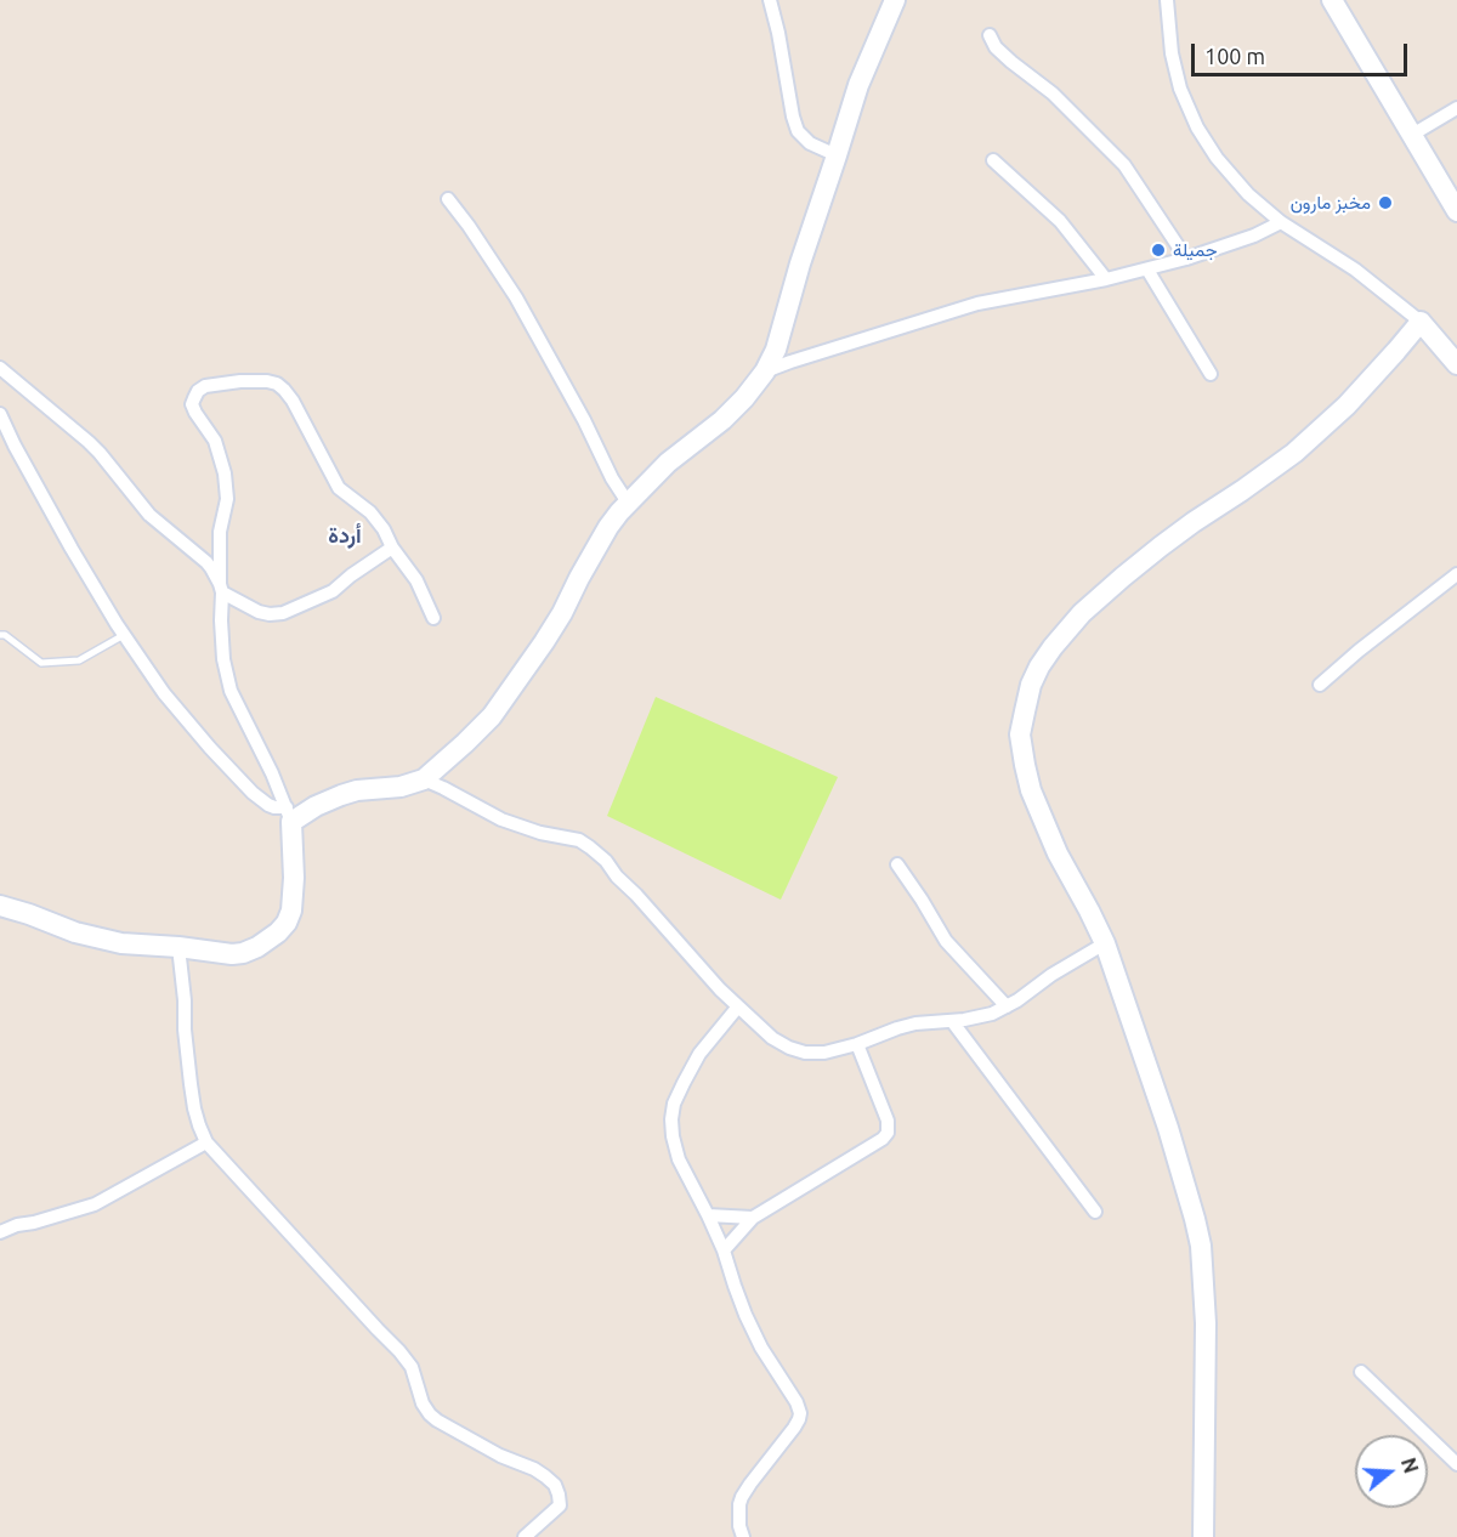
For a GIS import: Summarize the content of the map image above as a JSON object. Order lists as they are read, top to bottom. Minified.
{"districts":["أردة"],"places":["مخبز مارون","جميلة"],"scale_bar":"100 m","north":"right"}
